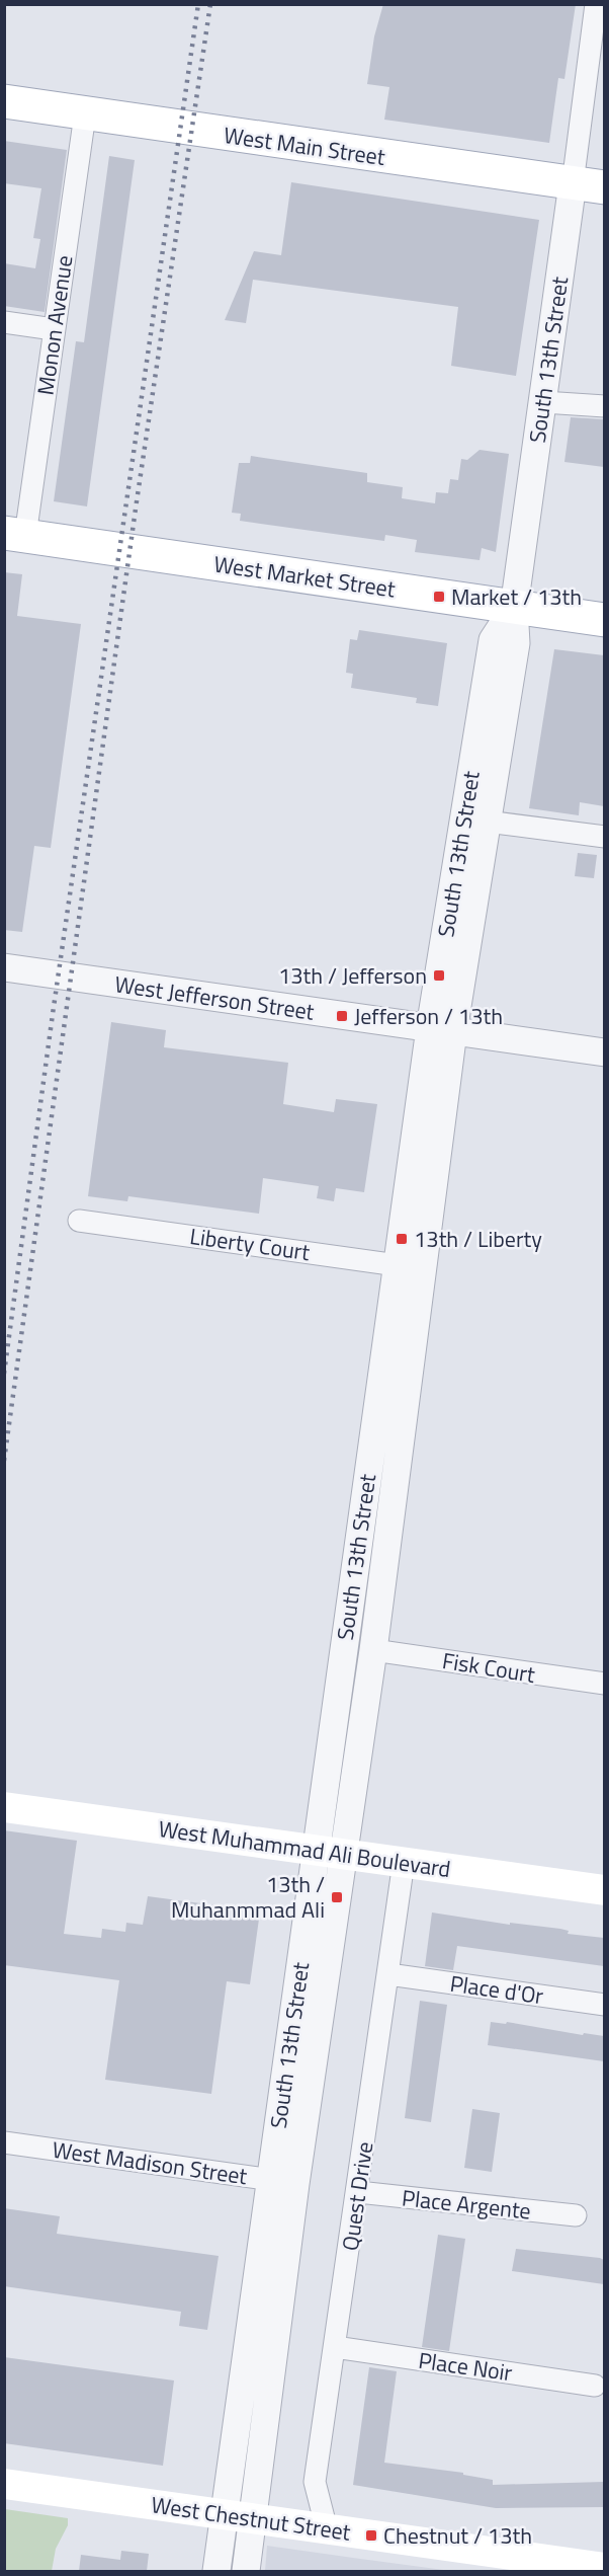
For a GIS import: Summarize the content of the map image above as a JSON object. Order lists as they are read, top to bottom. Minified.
{"streets":{"main road":["West Main Street","West Market Street","West Muhammad Ali Boulevard","West Chestnut Street"],"street":["Monon Avenue","South 13th Street","West Jefferson Street","Liberty Court","Fisk Court","Place d'Or","West Madison Street","Quest Drive","Place Argente","Place Noir"]},"crossings":[["West Main Street","Monon Avenue"],["West Main Street","South 13th Street"],["Monon Avenue","West Market Street"],["South 13th Street","West Market Street"],["South 13th Street","West Jefferson Street"],["South 13th Street","Liberty Court"],["South 13th Street","Fisk Court"],["South 13th Street","West Muhammad Ali Boulevard"],["South 13th Street","West Madison Street"],["South 13th Street","West Chestnut Street"],["West Muhammad Ali Boulevard","Quest Drive"],["Place d'Or","Quest Drive"],["Quest Drive","Place Argente"],["Quest Drive","Place Noir"],["Quest Drive","West Chestnut Street"]],"places":{"transit":["Market / 13th","13th / Jefferson","Jefferson / 13th","13th / Liberty","13th / Muhanmmad Ali","Chestnut / 13th"]}}
